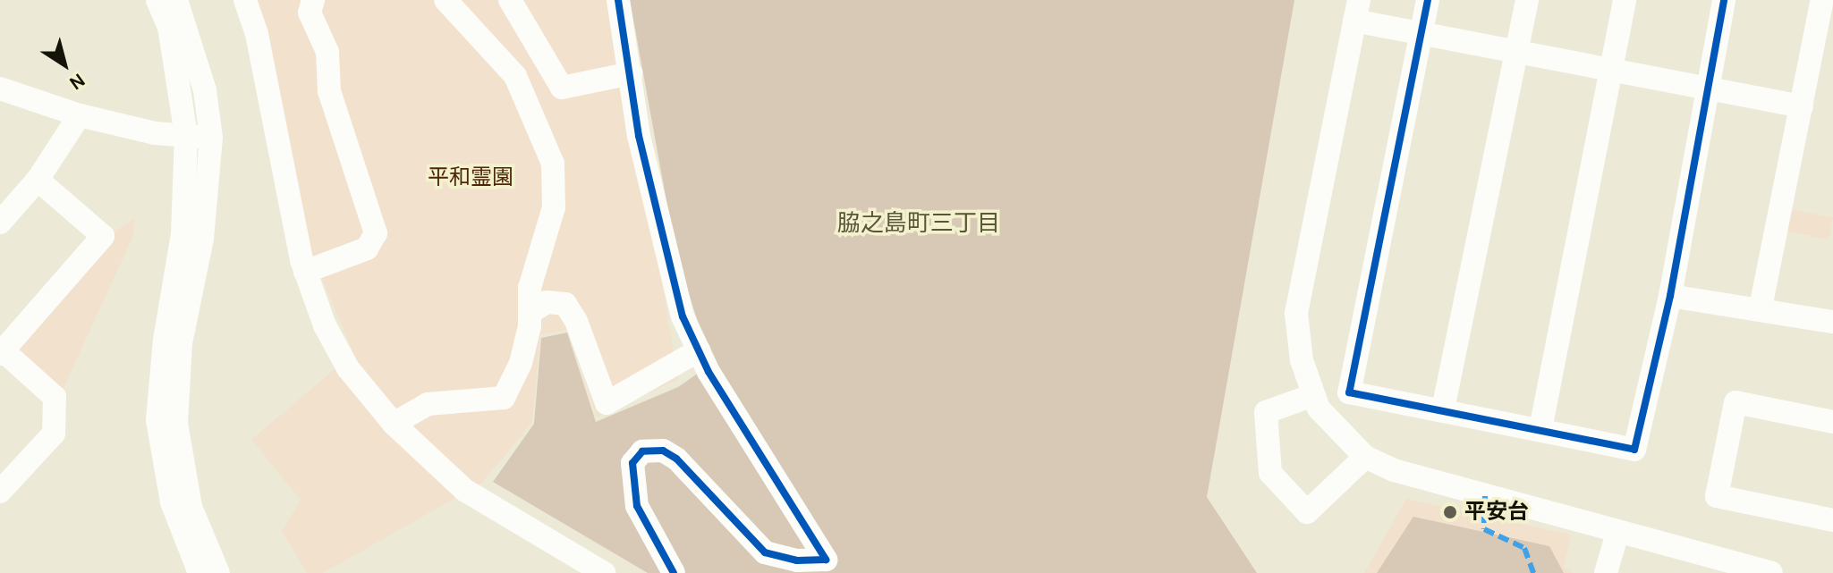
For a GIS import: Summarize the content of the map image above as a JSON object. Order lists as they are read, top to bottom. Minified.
{"districts":["脇之島町三丁目"],"parks":["平和霊園"],"places":["平安台"],"north":"bottom right"}
